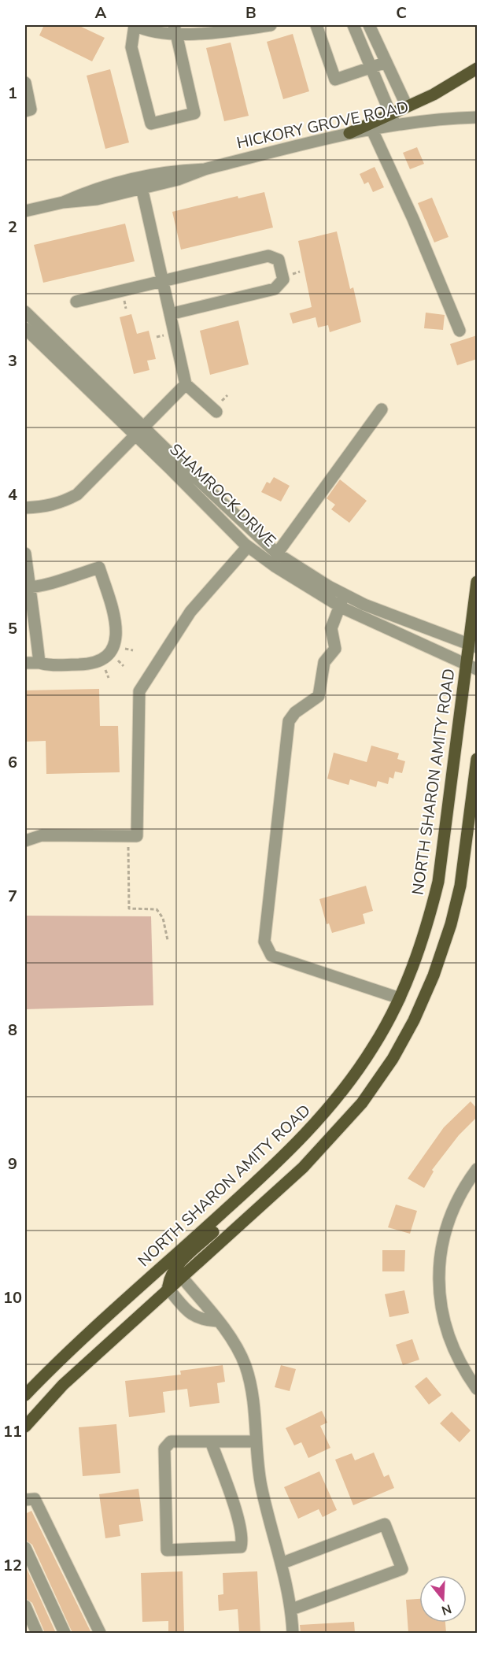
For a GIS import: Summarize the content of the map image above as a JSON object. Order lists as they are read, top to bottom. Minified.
{"streets":{"main road":["NORTH SHARON AMITY ROAD"],"street":["HICKORY GROVE ROAD","SHAMROCK DRIVE"]},"crossings":[["SHAMROCK DRIVE","NORTH SHARON AMITY ROAD"]],"north":"bottom","grid":{"columns":["A","B","C"],"rows":["1","2","3","4","5","6","7","8","9","10","11","12"]}}
